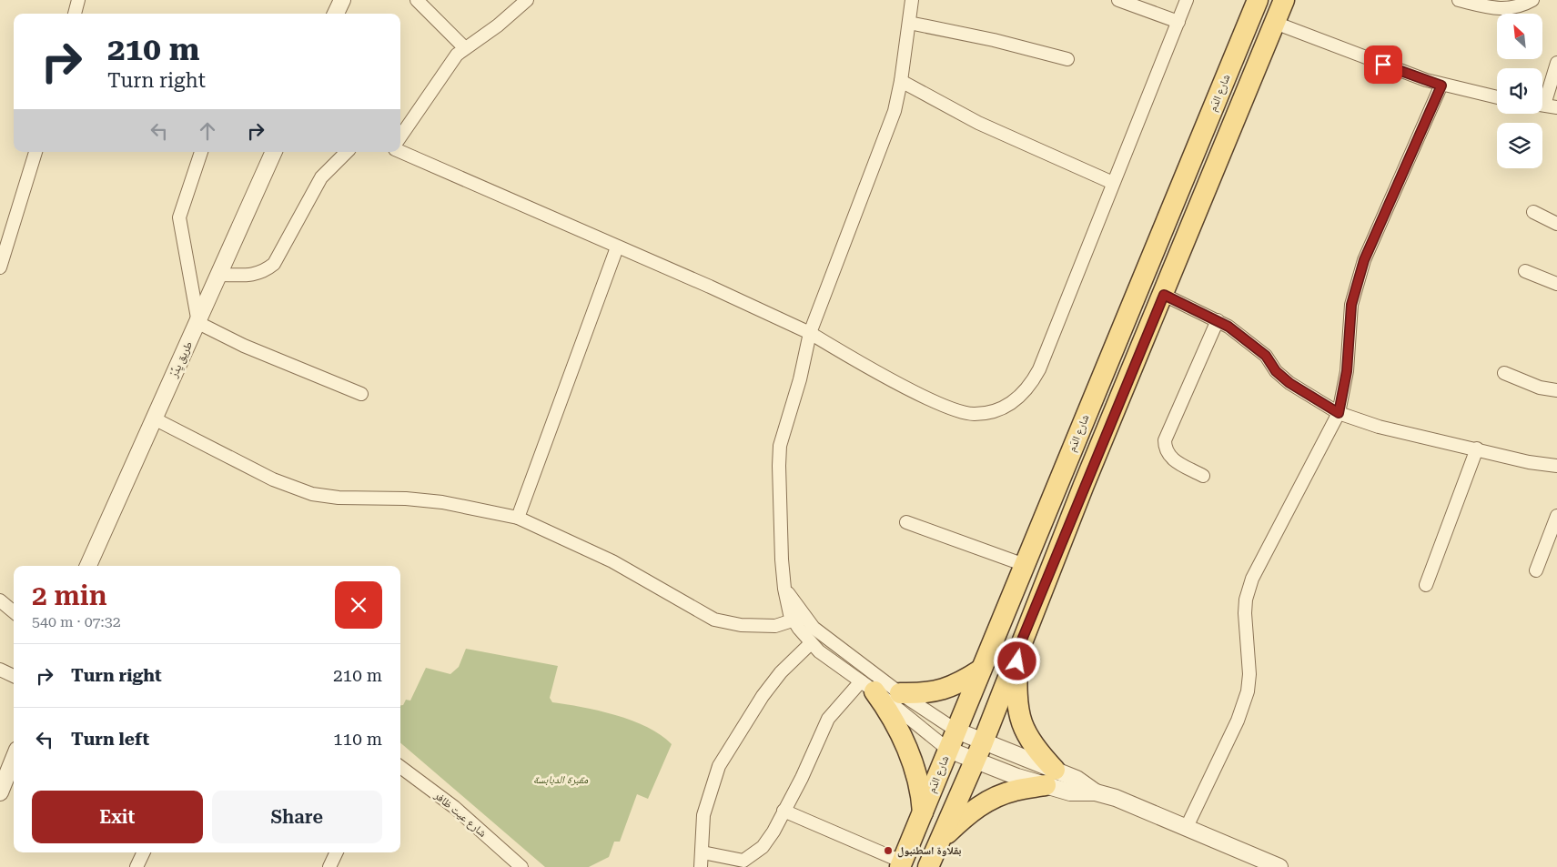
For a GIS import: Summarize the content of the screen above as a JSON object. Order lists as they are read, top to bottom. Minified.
{"streets":{"main road":["شارع الدَم"],"street":["طريق يِدِّرْ","شارع عيت ظافر"]},"parks":["مقبرة الدبابسة"],"places":["بقلاوة اسطنبول"],"north":"top left","page":{"turn":["210 m","Turn right"],"heading":["2 min","540 m · 07:32"],"list":[{"name":"Turn right","value":"210 m"},{"name":"Turn left","value":"110 m"}],"buttons":["Exit","Share"]}}
